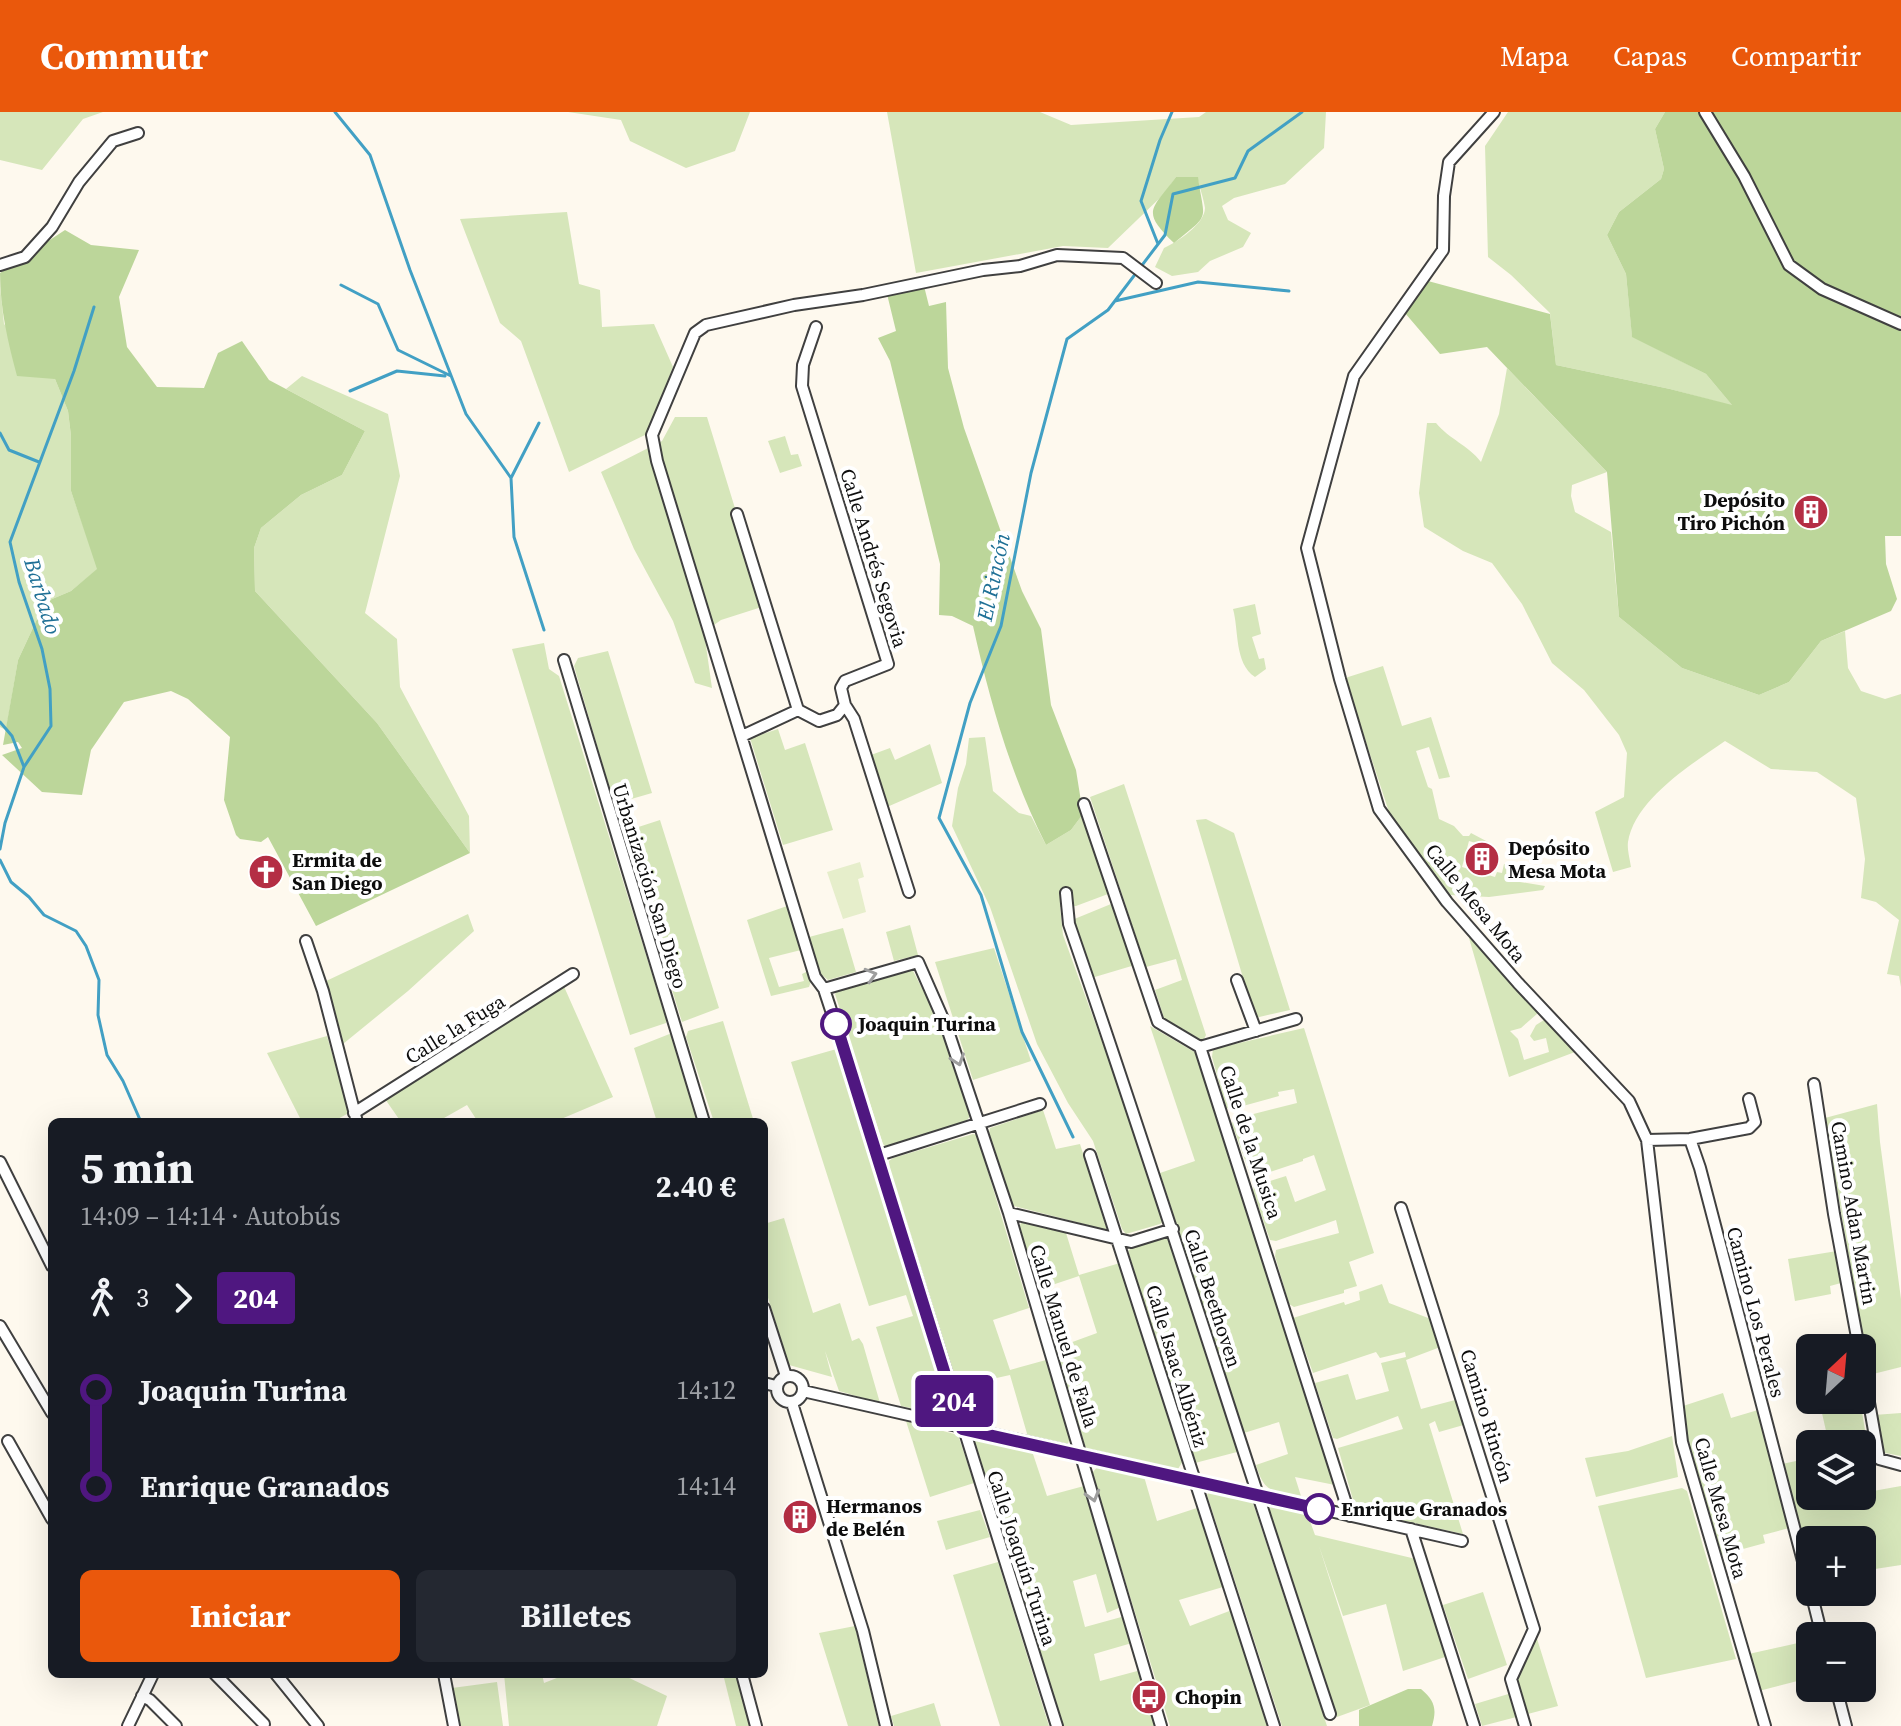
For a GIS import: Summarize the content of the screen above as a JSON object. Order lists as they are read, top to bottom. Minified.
{"streets":{"street":["Calle Andrés Segovia","Urbanización San Diego","Calle Mesa Mota","Calle la Fuga","Calle de la Musica","Camino Adan Martin","Calle Beethoven","Camino Los Perales","Calle Manuel de Falla","Calle Isaac Albéniz","Camino Rincón","Calle Joaquín Turina"]},"crossings":[["Calle Manuel de Falla","Calle Joaquín Turina"]],"one_way":["Calle Manuel de Falla"],"water":["El Rincón","Barbado"],"places":{"building":["Depósito Tiro Pichón","Depósito Mesa Mota","Hermanos de Belén"],"church":["Ermita de San Diego"],"other":["Joaquin Turina","Enrique Granados"],"bus stop":["Chopin"]},"lines":["bus line 204"],"north":"top right","page":{"header":"Commutr","nav":["Mapa","Capas","Compartir"],"on_map":"204","heading":["5 min","14:09 – 14:14 · Autobús","2.40 €"],"legs":["3","204"],"map_buttons":["+","−"],"list":[{"name":"Joaquin Turina","value":"14:12"},{"name":"Enrique Granados","value":"14:14"}],"buttons":["Iniciar","Billetes"]}}
